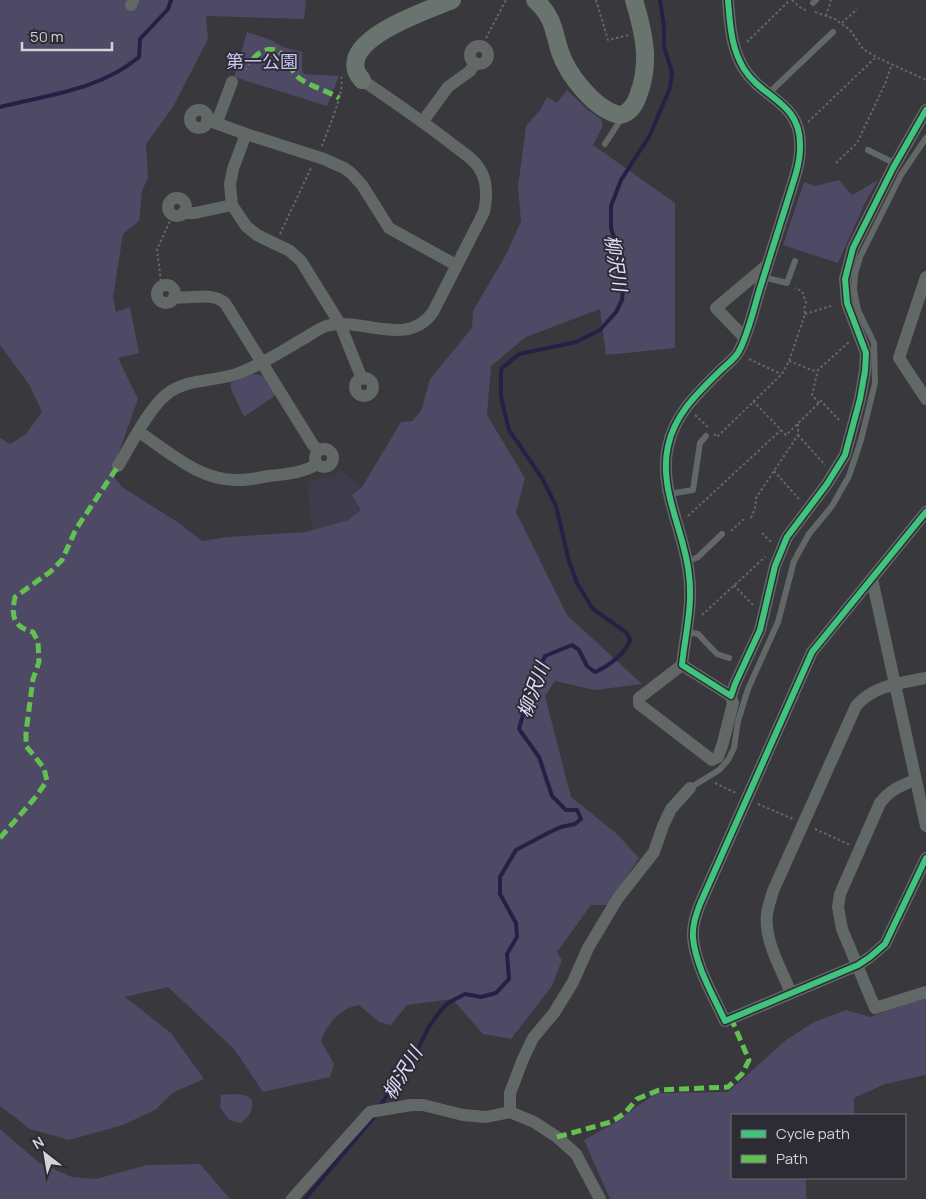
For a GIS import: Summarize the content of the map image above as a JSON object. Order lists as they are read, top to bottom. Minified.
{"water":["柳沢川"],"parks":["第一公園"],"legend":["Cycle path","Path"],"scale_bar":"50 m","north":"top left"}
